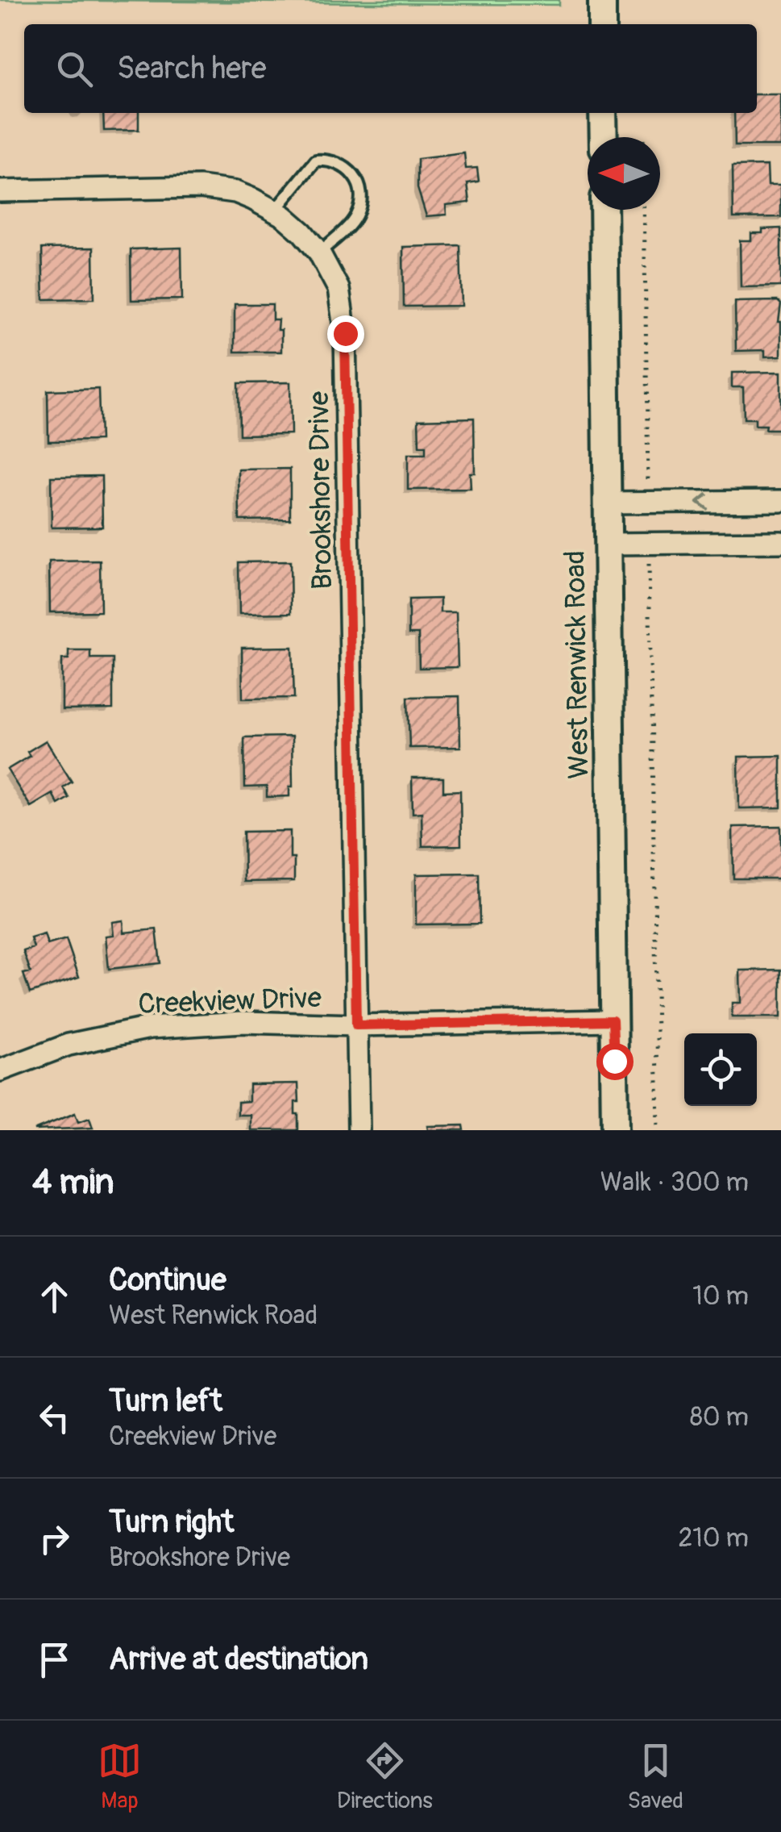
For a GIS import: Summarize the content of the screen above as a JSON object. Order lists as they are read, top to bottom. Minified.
{"streets":{"street":["Brookshore Drive","West Renwick Road","Creekview Drive"]},"crossings":[["Brookshore Drive","Creekview Drive"],["West Renwick Road","Creekview Drive"]],"north":"left","page":{"search":"Search here","heading":["4 min","Walk · 300 m"],"list":[["Continue","West Renwick Road","10 m"],["Turn left","Creekview Drive","80 m"],["Turn right","Brookshore Drive","210 m"],"Arrive at destination"],"nav":["Map","Directions","Saved"]}}
